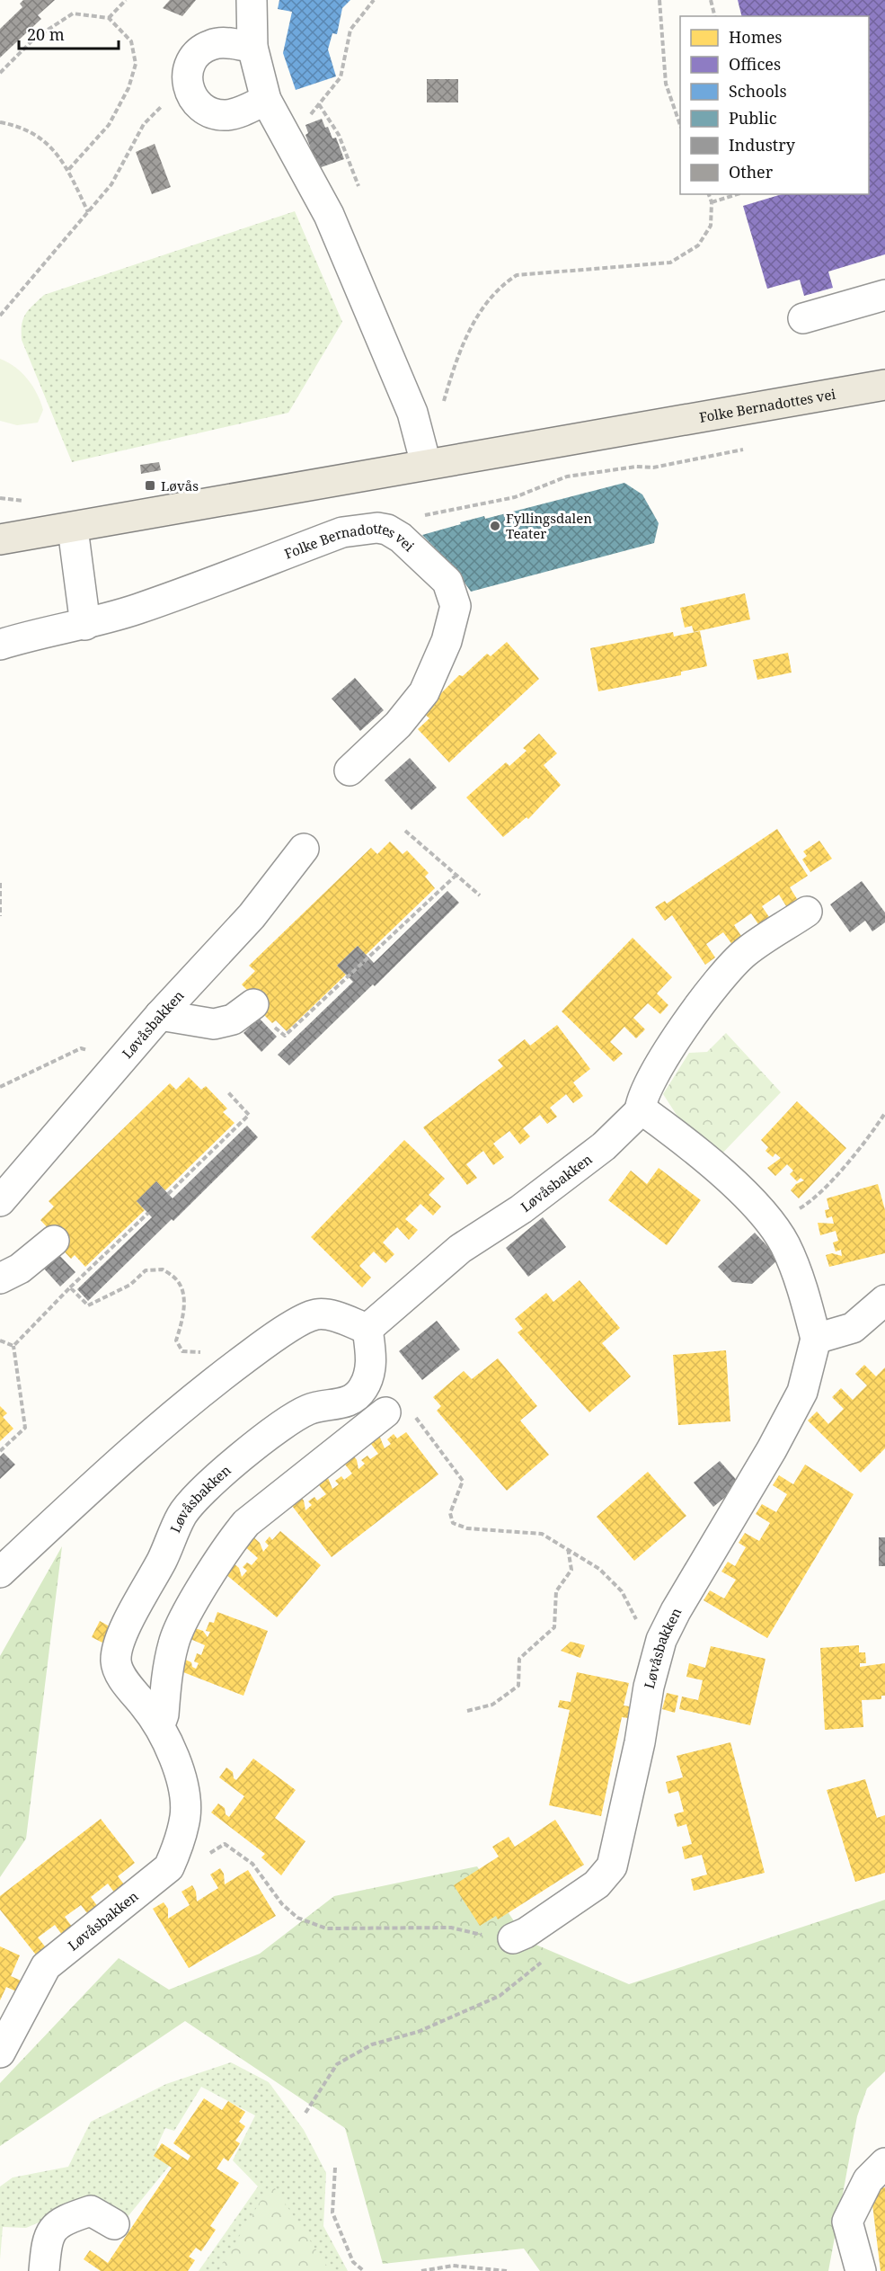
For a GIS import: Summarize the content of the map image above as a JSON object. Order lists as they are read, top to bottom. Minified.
{"streets":{"main road":["Folke Bernadottes vei"],"street":["Løvåsbakken"]},"places":{"transit":["Løvås"],"other":["Fyllingsdalen Teater"]},"legend":["Homes","Offices","Schools","Public","Industry","Other"],"scale_bar":"20 m"}
